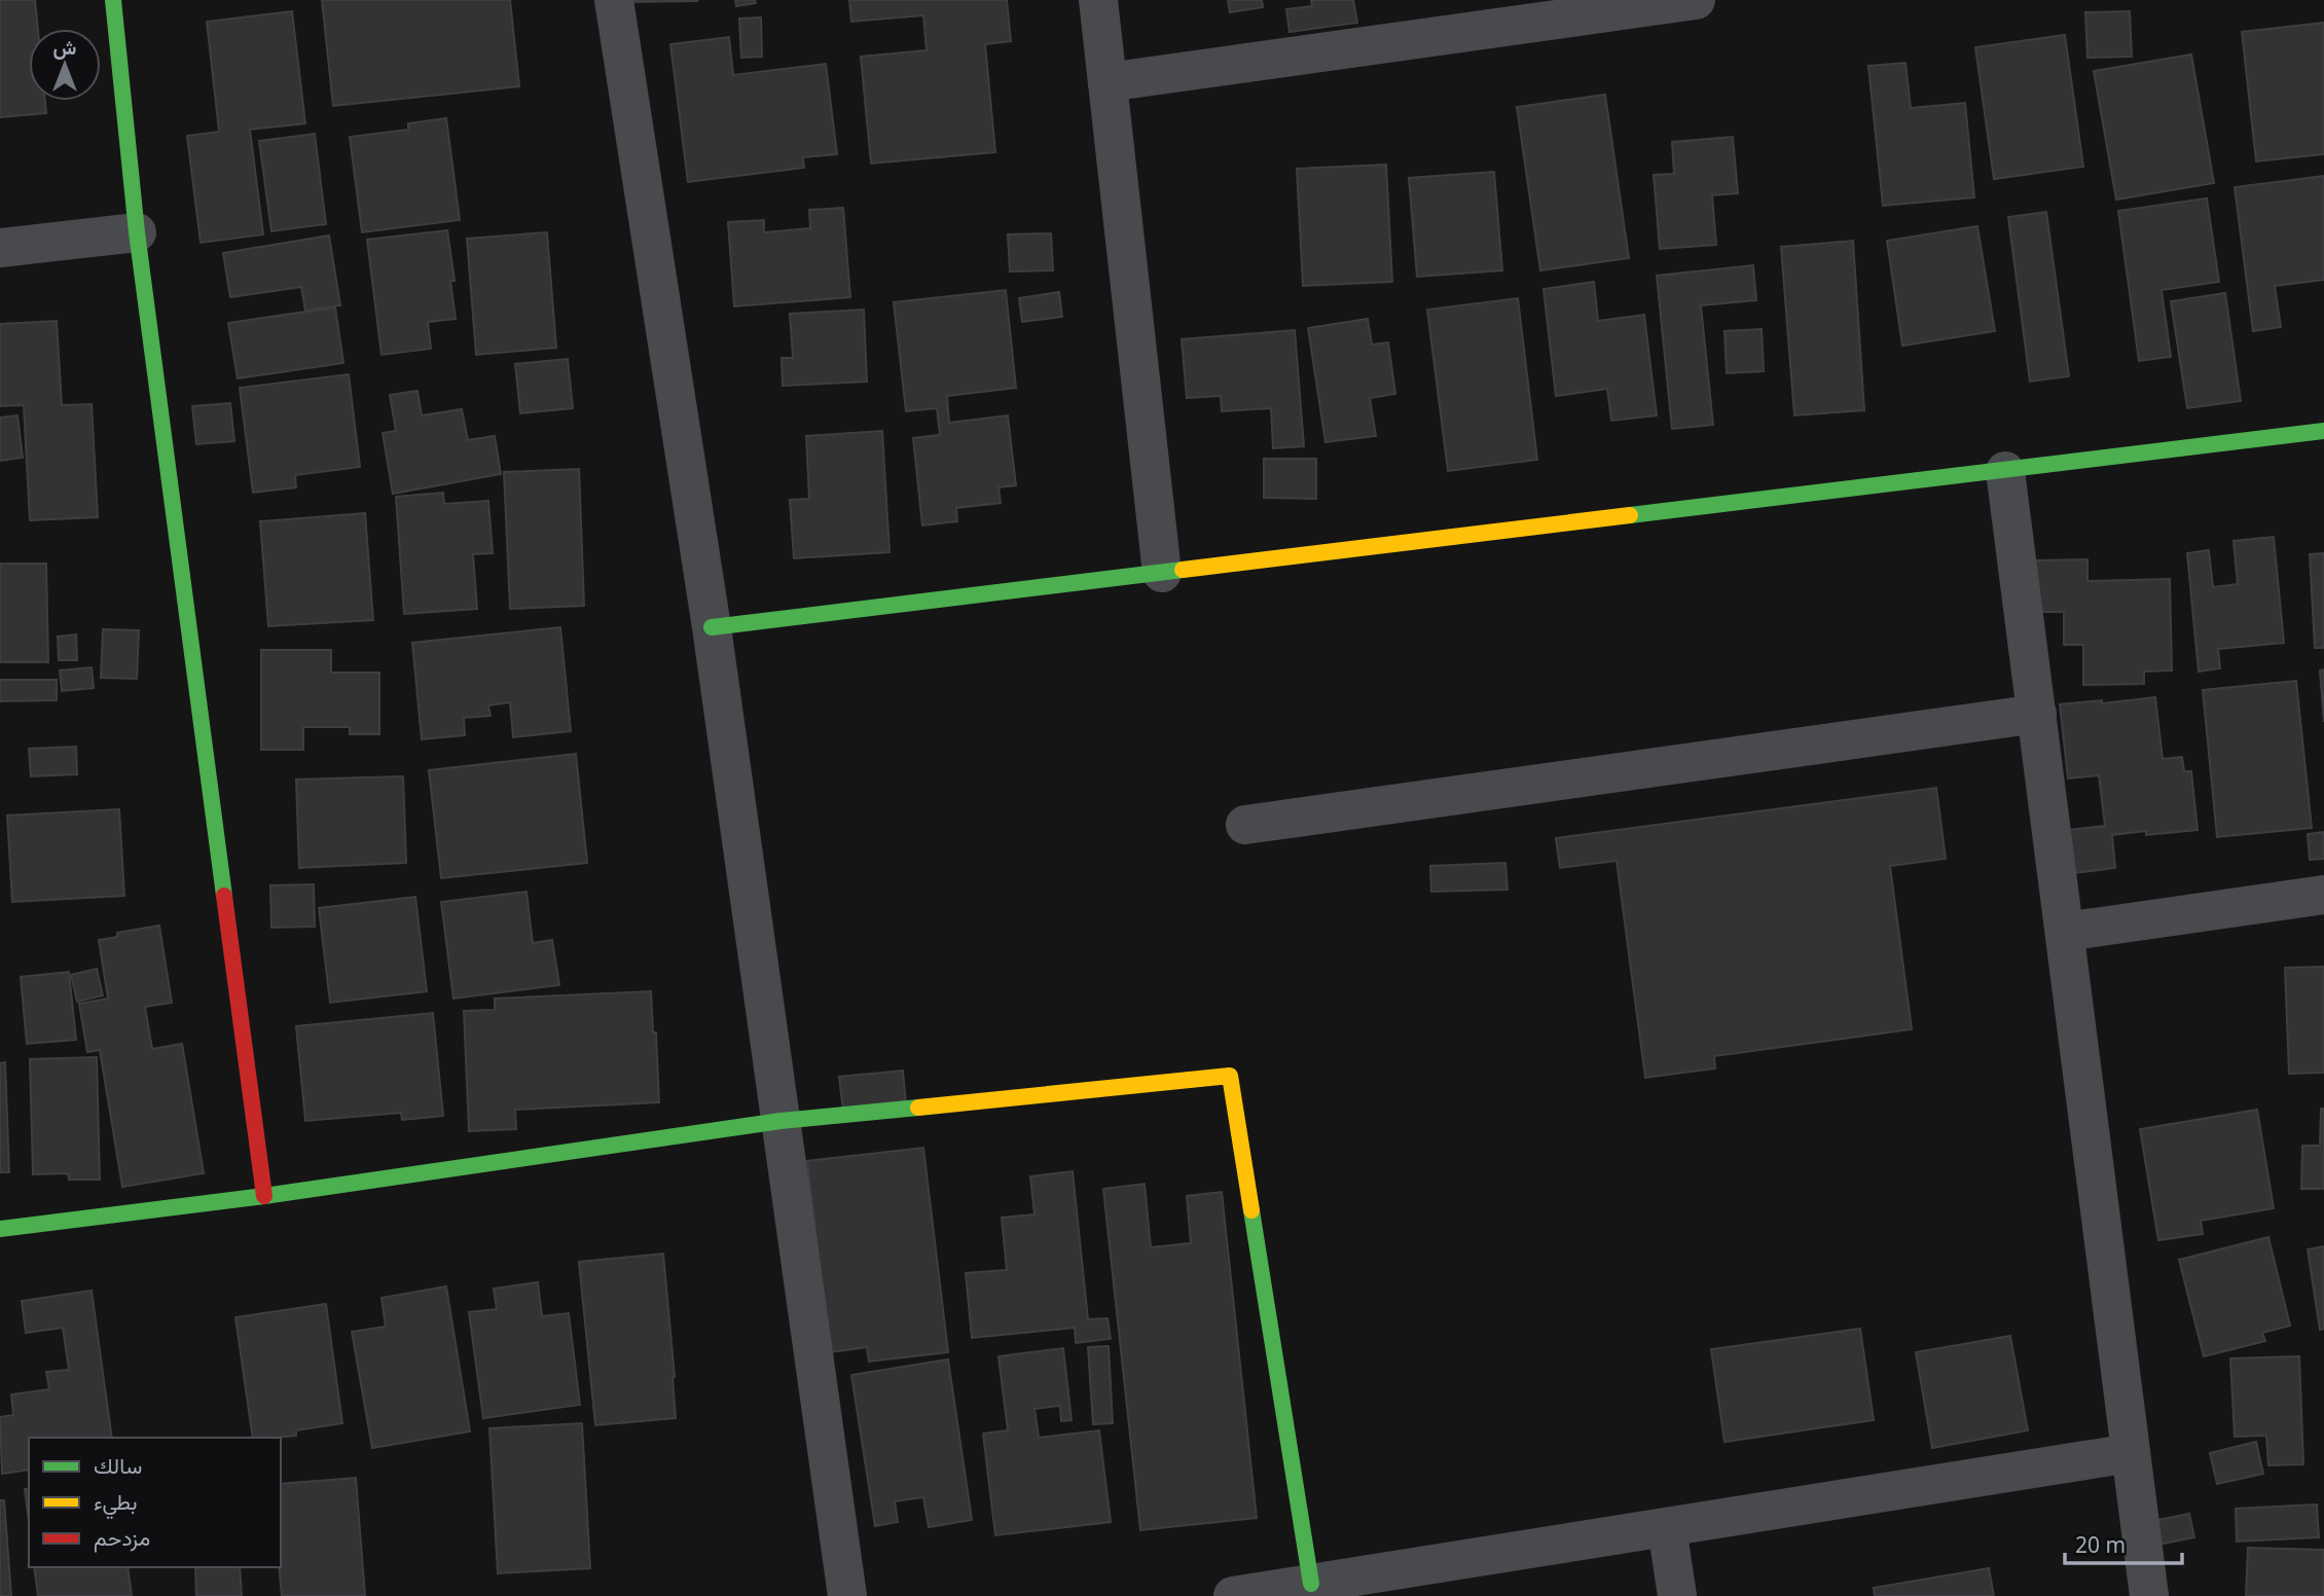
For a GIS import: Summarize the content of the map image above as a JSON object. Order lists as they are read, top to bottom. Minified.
{"legend":["سالك","بطيء","مزدحم"],"scale_bar":"20 m","north":"top"}
